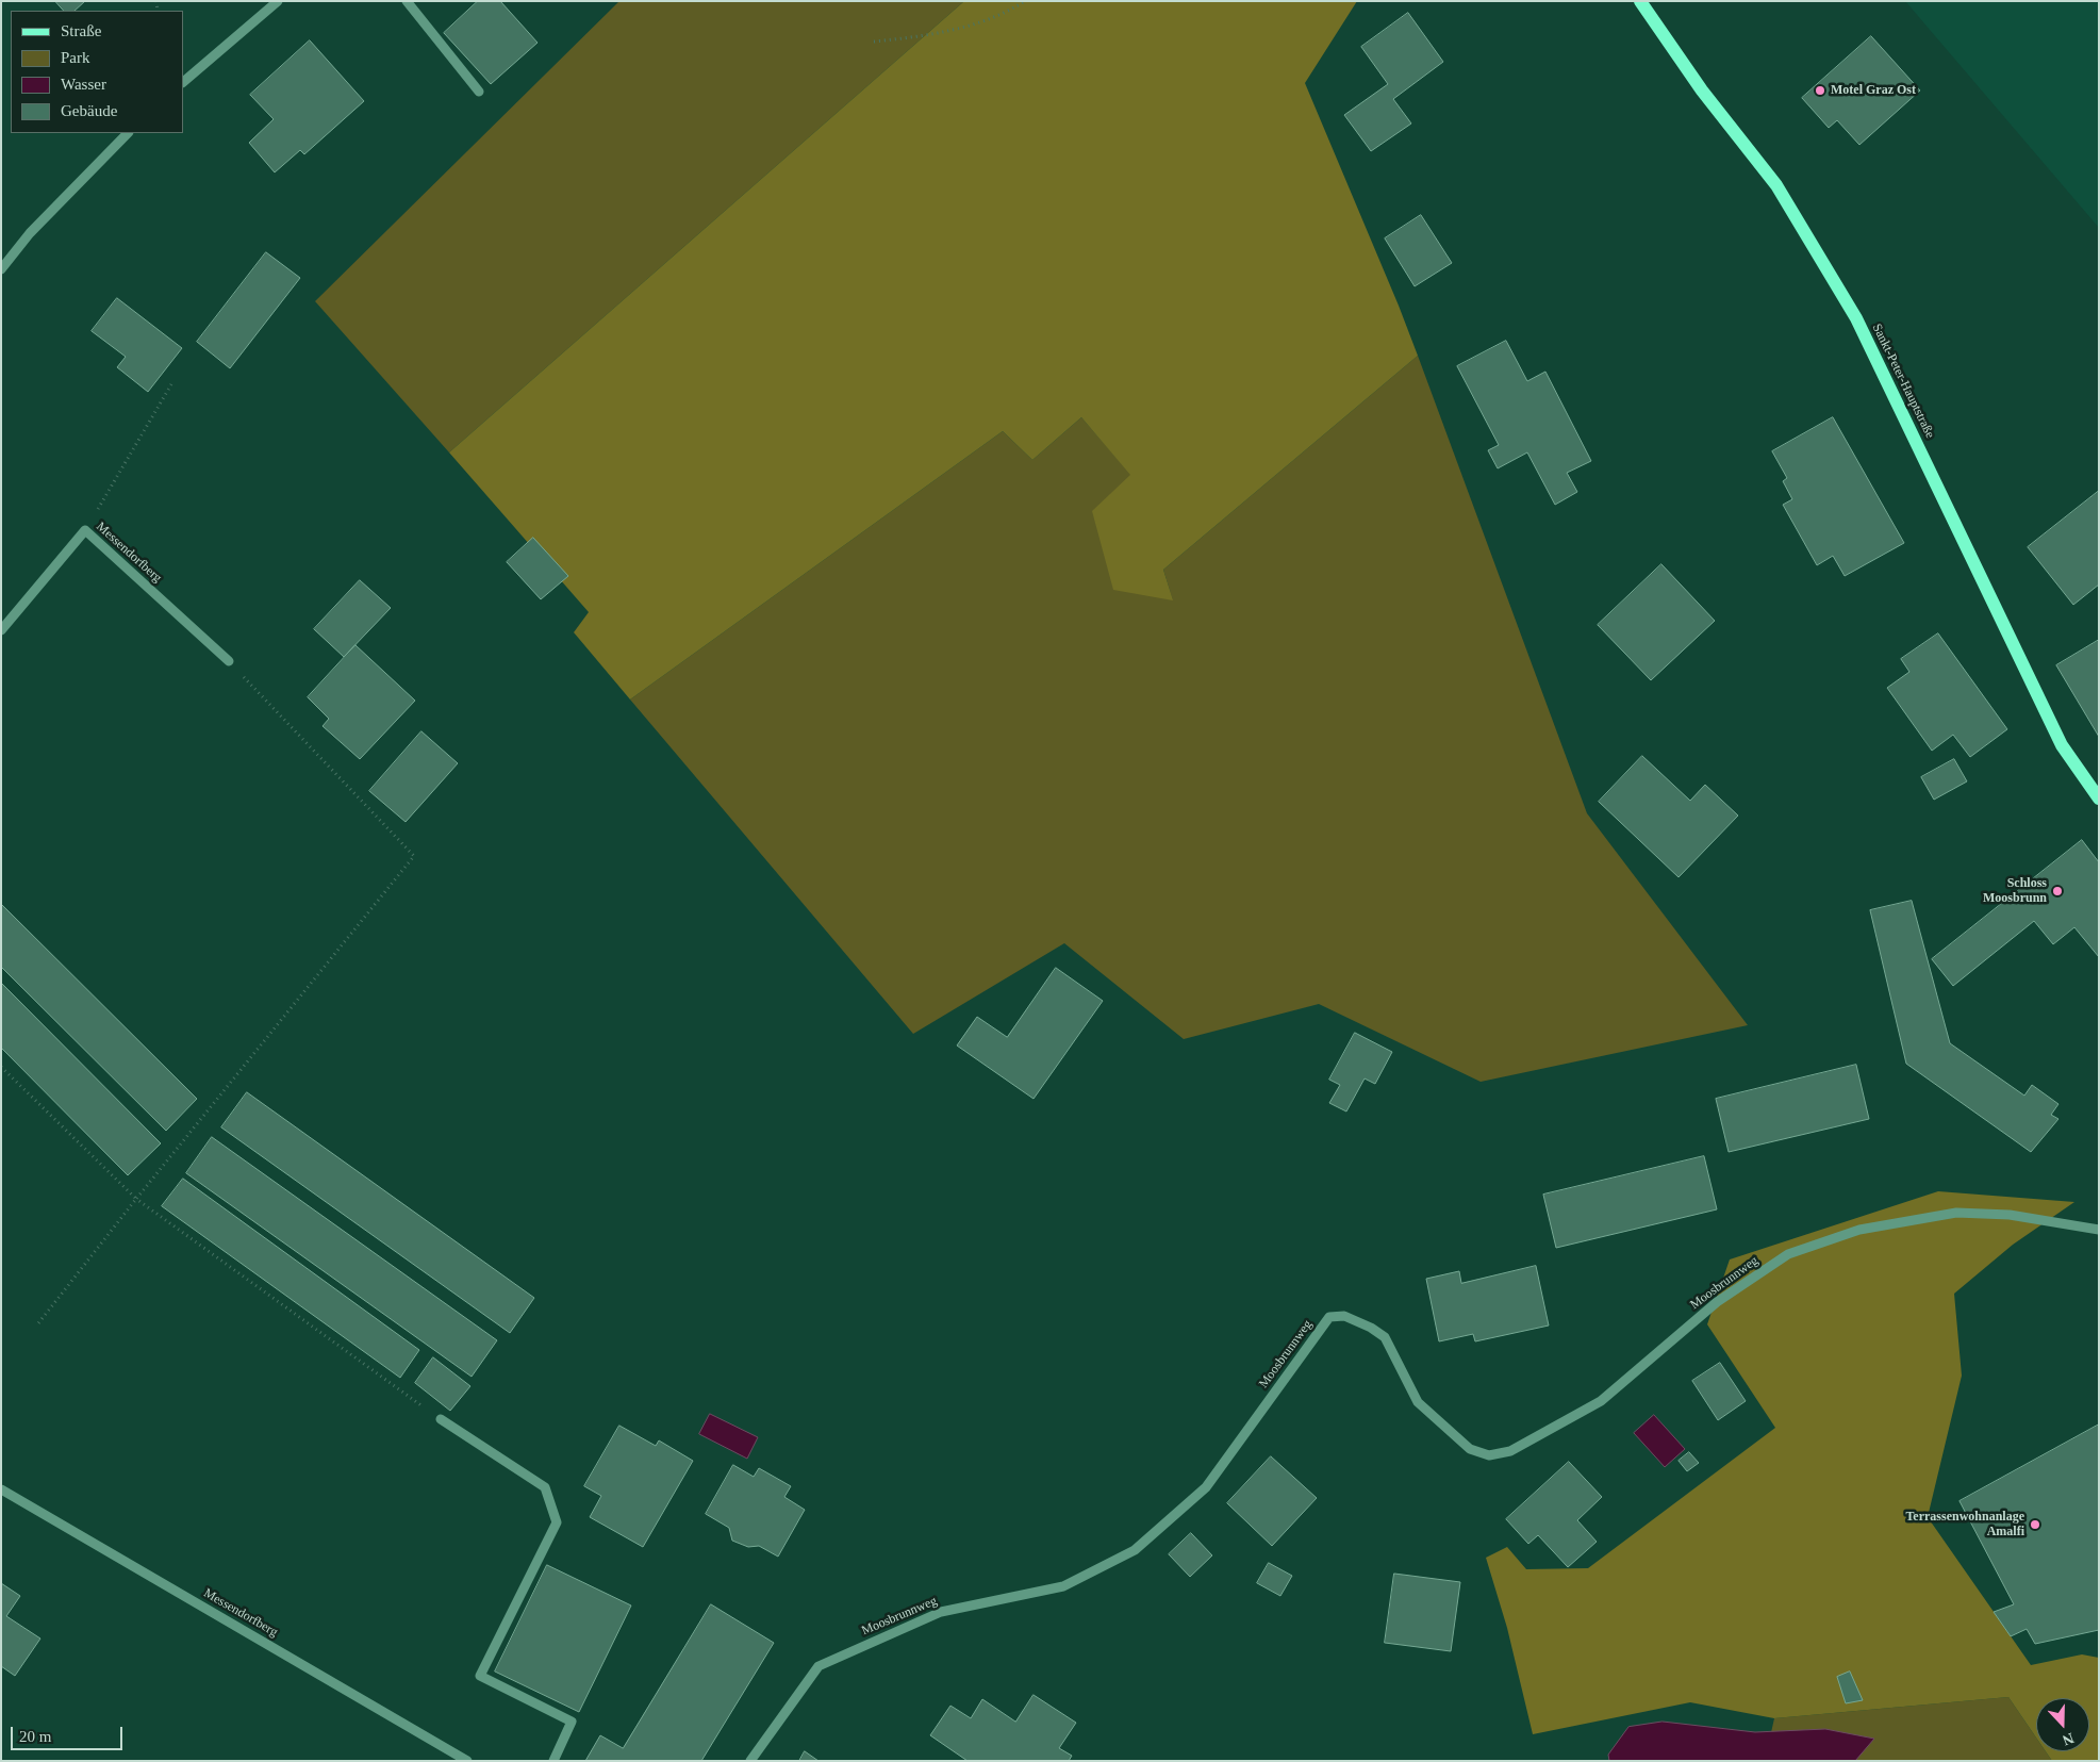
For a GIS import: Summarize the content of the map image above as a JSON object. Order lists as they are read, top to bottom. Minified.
{"streets":{"main road":["Sankt-Peter-Hauptstraße"],"street":["Messendorfberg","Moosbrunnweg"]},"places":["Motel Graz Ost","Schloss Moosbrunn","Terrassenwohnanlage Amalfi"],"legend":["Straße","Park","Wasser","Gebäude"],"scale_bar":"20 m","north":"bottom"}
